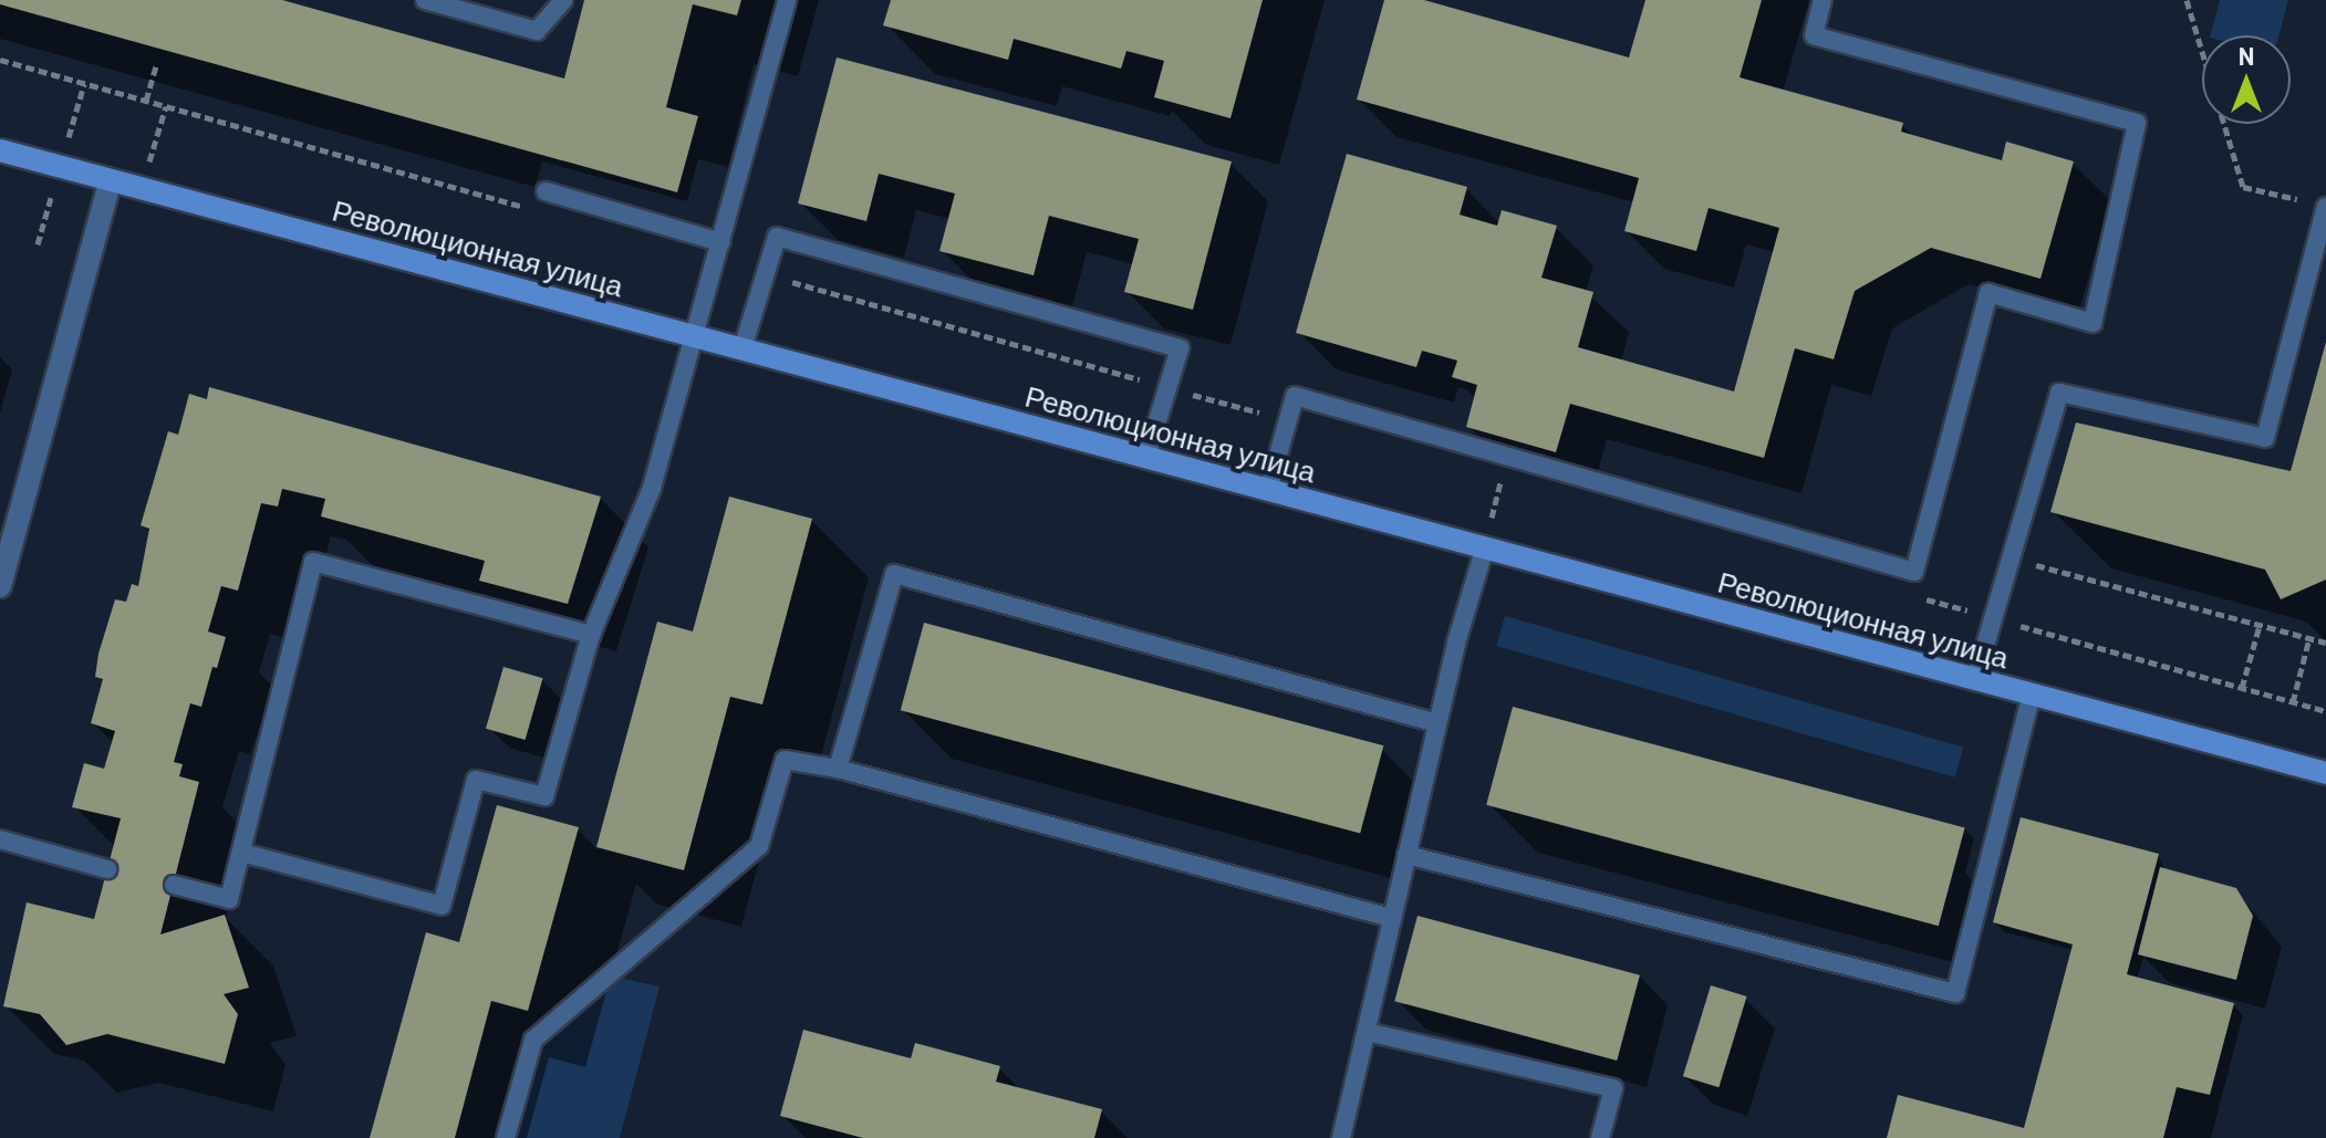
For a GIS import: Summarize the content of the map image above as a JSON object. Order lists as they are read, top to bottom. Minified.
{"streets":{"main road":["Революционная улица"]},"north":"top"}
